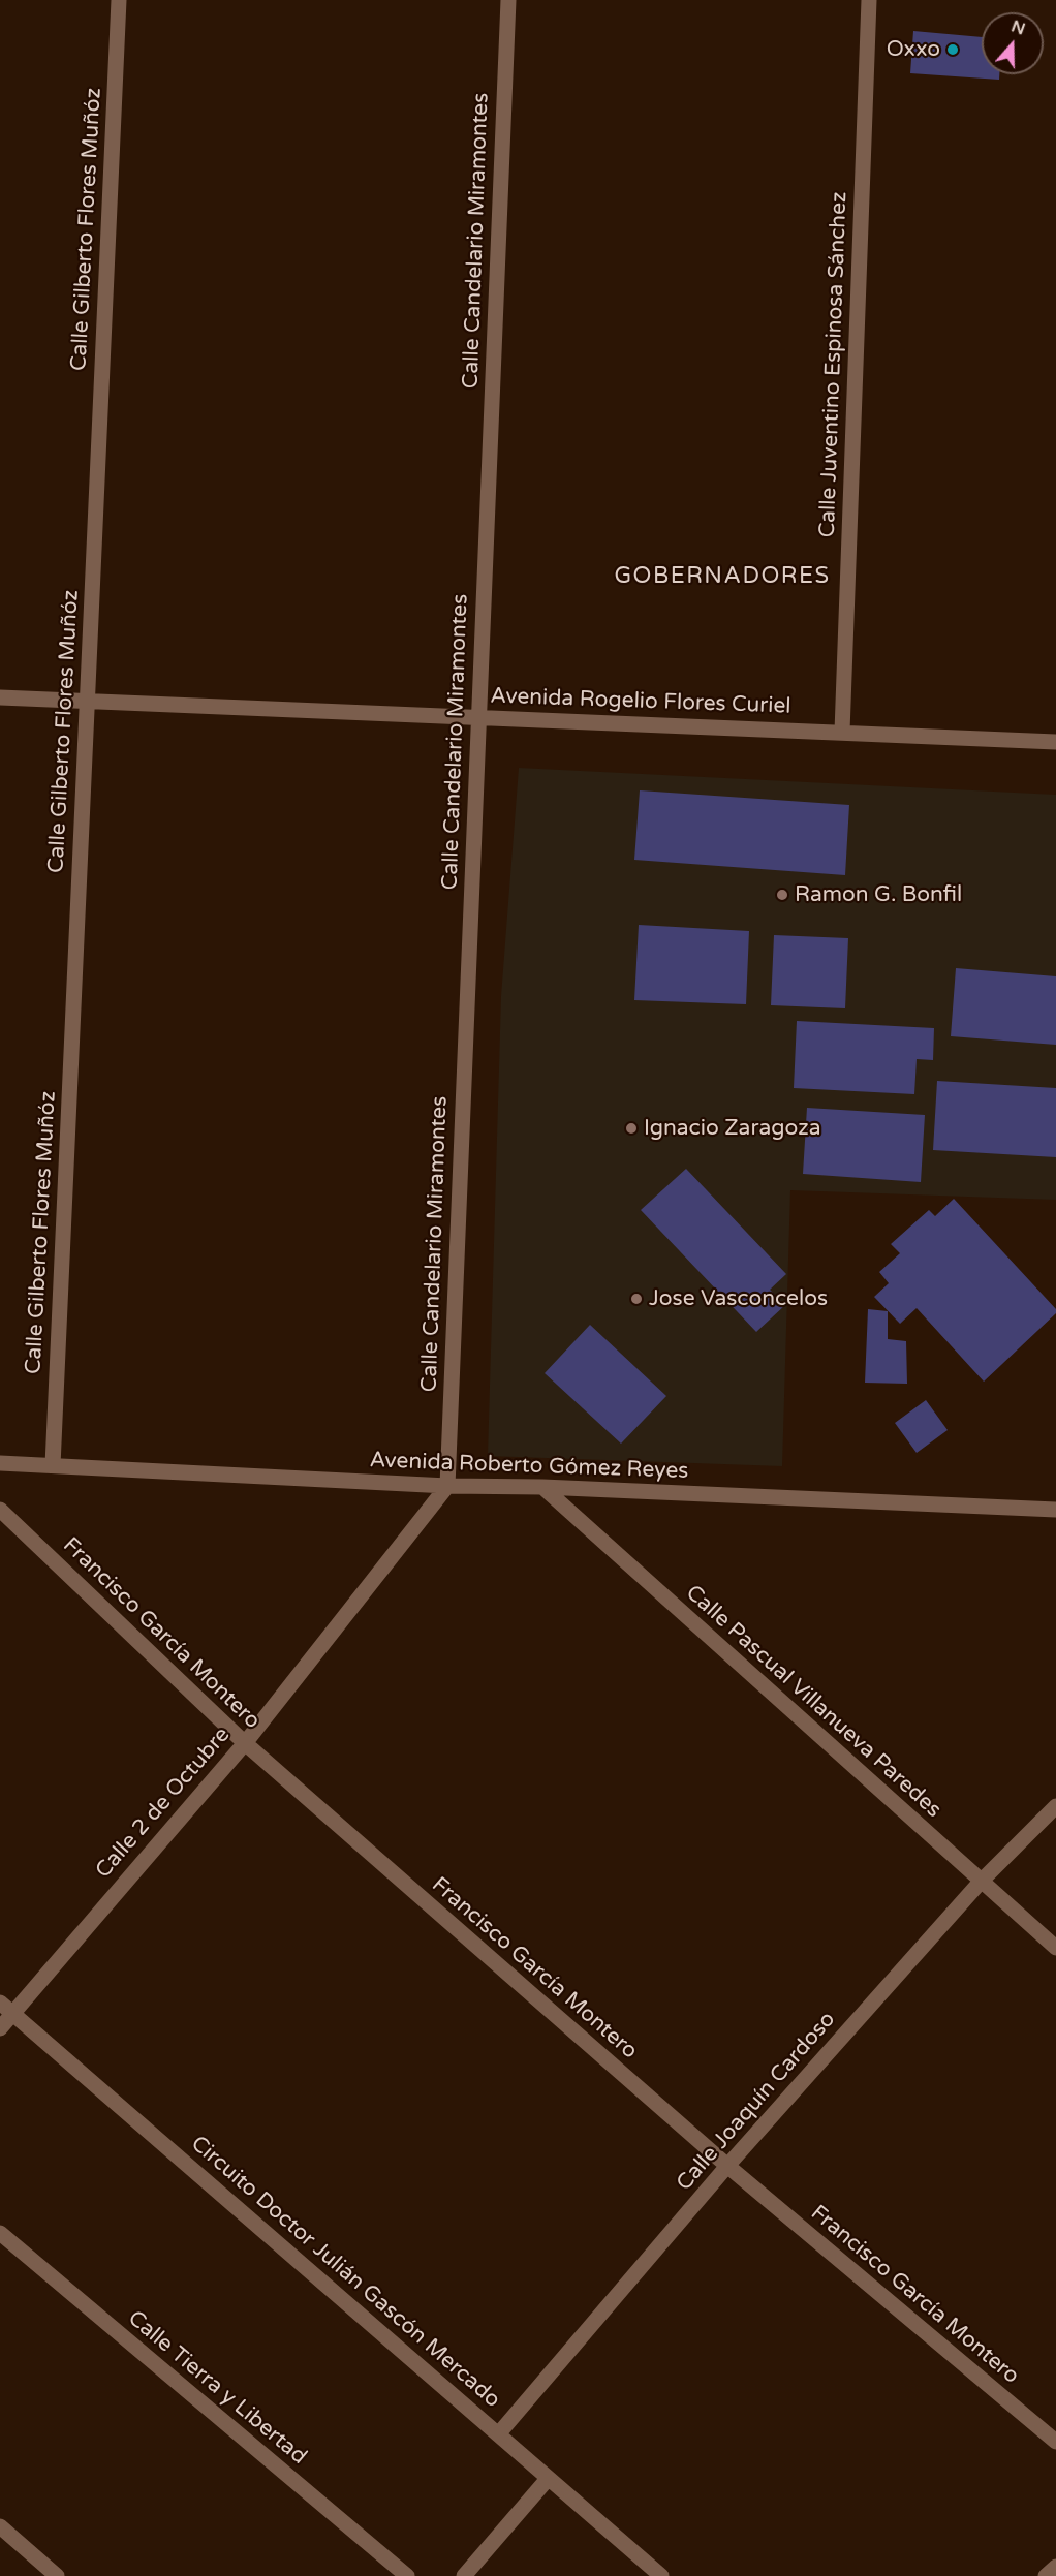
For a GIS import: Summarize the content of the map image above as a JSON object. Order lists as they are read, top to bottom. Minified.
{"streets":{"street":["Calle Gilberto Flores Muñóz","Calle Candelario Miramontes","Calle Juventino Espinosa Sánchez","Avenida Rogelio Flores Curiel","Avenida Roberto Gómez Reyes","Francisco García Montero","Calle Pascual Villanueva Paredes","Calle 2 de Octubre","Calle Joaquín Cardoso","Circuito Doctor Julián Gascón Mercado","Calle Tierra y Libertad"]},"crossings":[["Calle Gilberto Flores Muñóz","Avenida Rogelio Flores Curiel"],["Calle Gilberto Flores Muñóz","Avenida Roberto Gómez Reyes"],["Calle Candelario Miramontes","Avenida Rogelio Flores Curiel"],["Calle Candelario Miramontes","Avenida Roberto Gómez Reyes"],["Calle Candelario Miramontes","Calle 2 de Octubre"],["Calle Juventino Espinosa Sánchez","Avenida Rogelio Flores Curiel"],["Avenida Roberto Gómez Reyes","Calle Pascual Villanueva Paredes"],["Avenida Roberto Gómez Reyes","Calle 2 de Octubre"],["Francisco García Montero","Calle 2 de Octubre"],["Francisco García Montero","Calle Joaquín Cardoso"],["Calle Pascual Villanueva Paredes","Calle Joaquín Cardoso"],["Calle 2 de Octubre","Circuito Doctor Julián Gascón Mercado"],["Calle Joaquín Cardoso","Circuito Doctor Julián Gascón Mercado"]],"districts":["GOBERNADORES"],"places":["Oxxo","Ramon G. Bonfil","Ignacio Zaragoza","Jose Vasconcelos"],"north":"top"}
